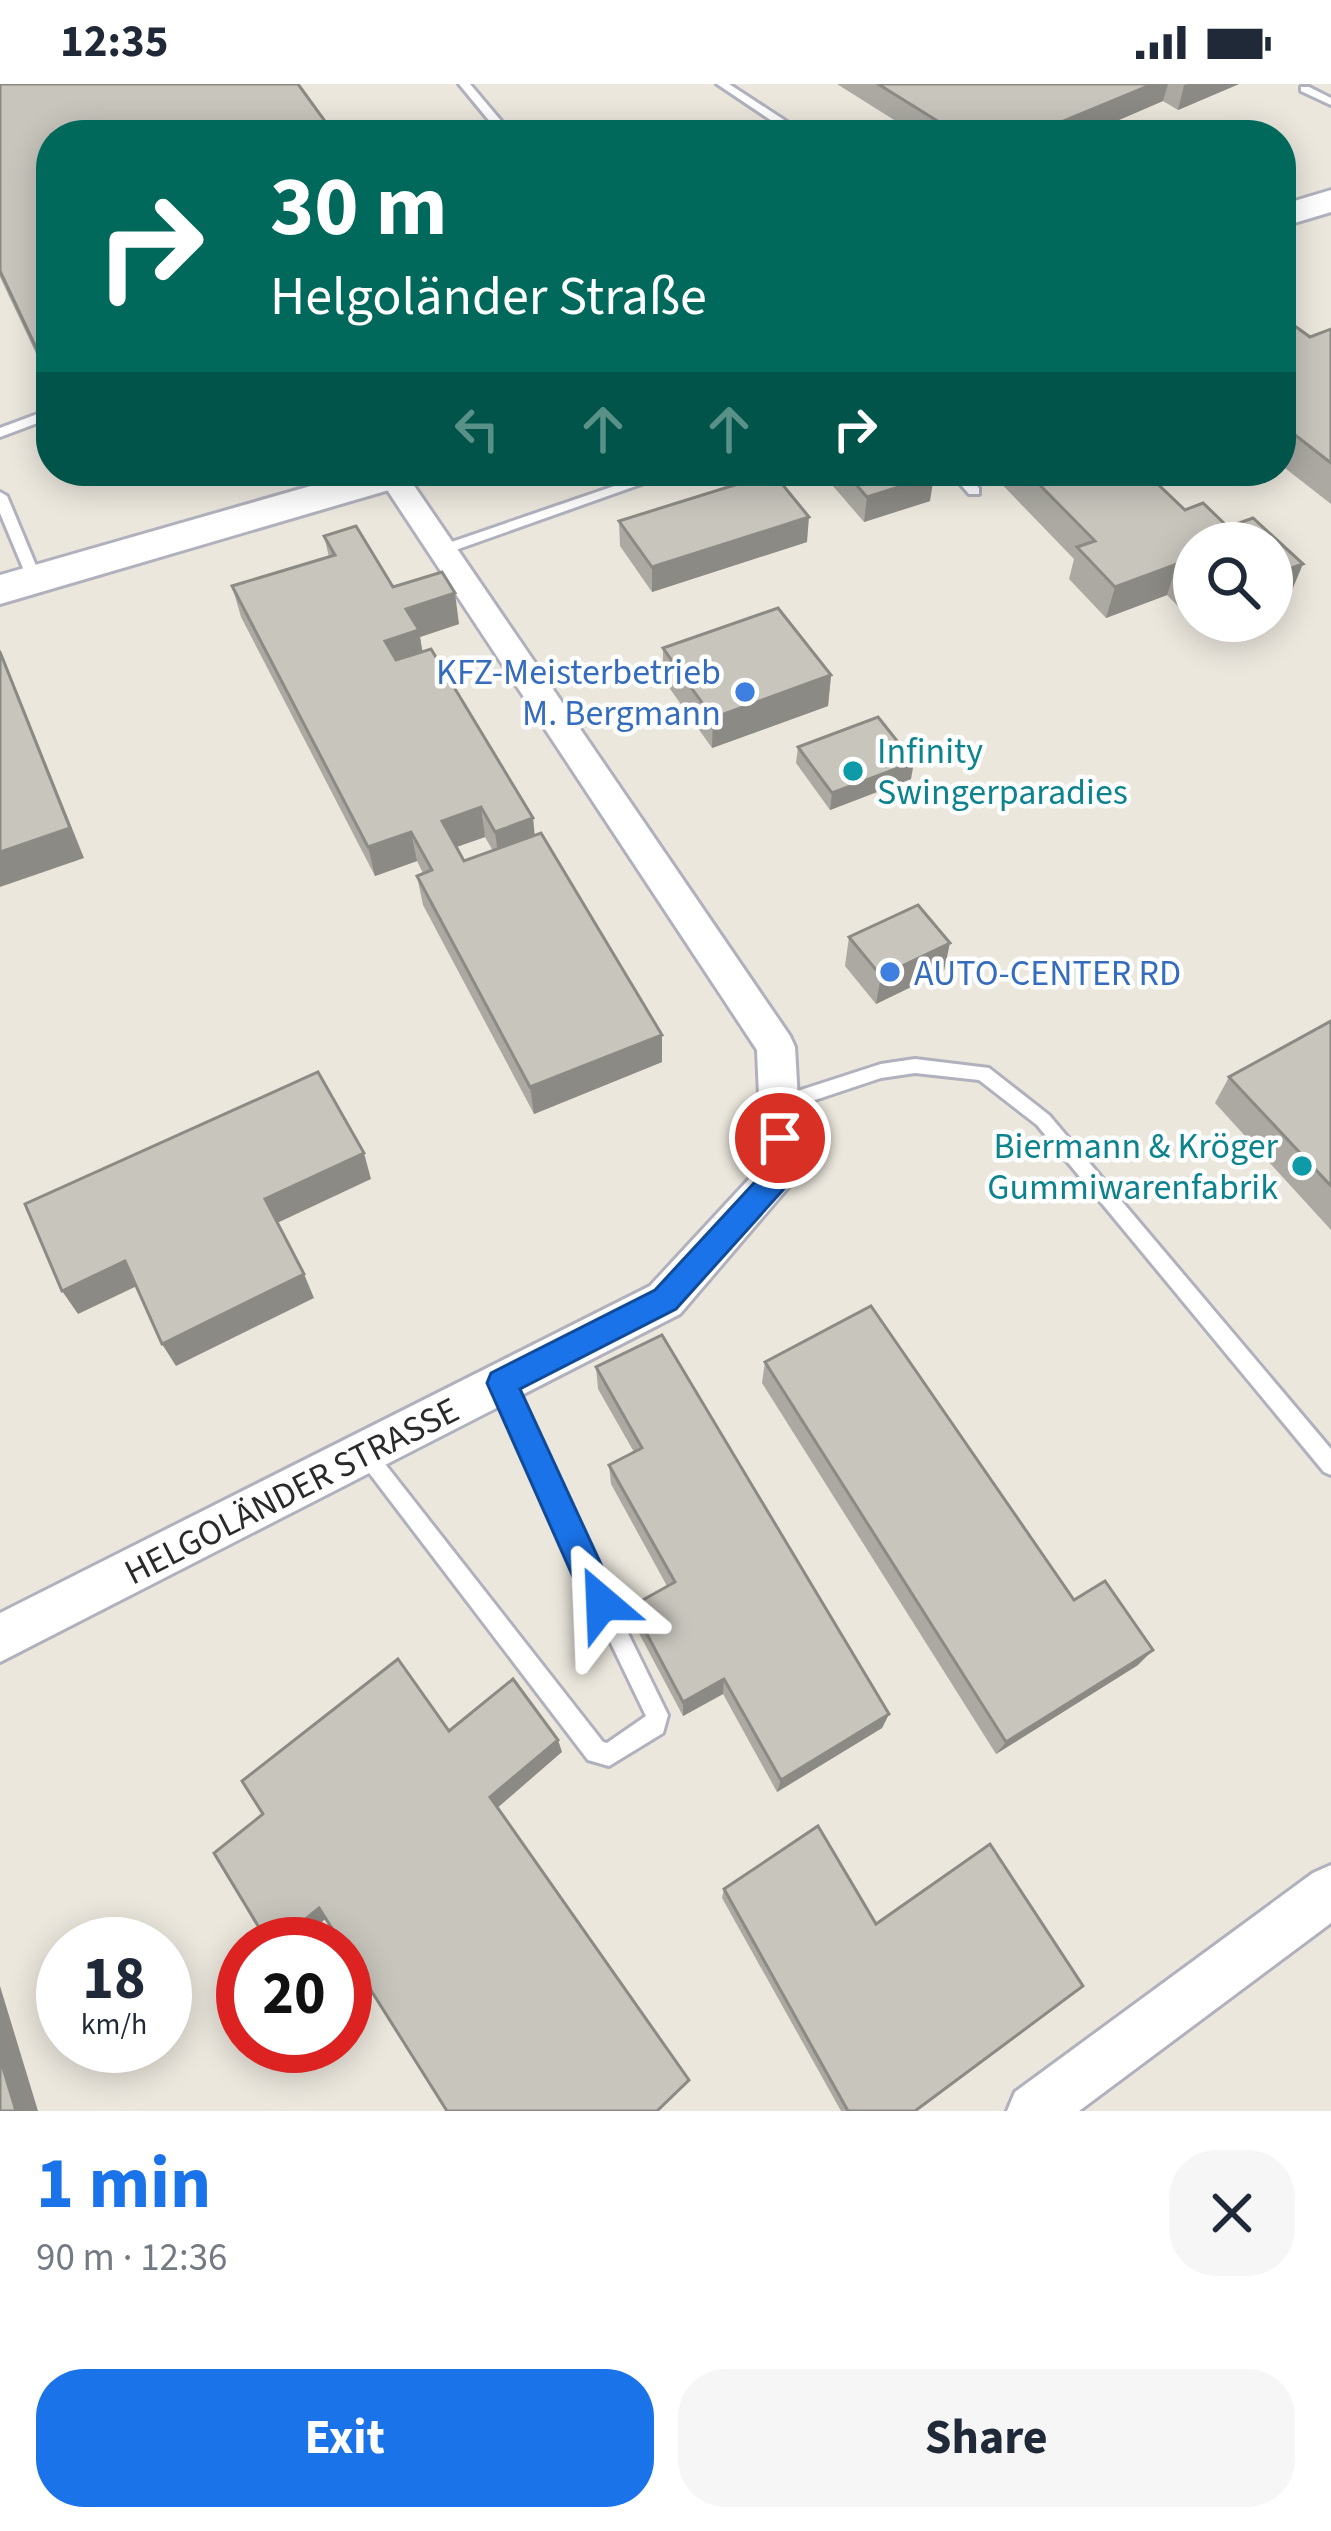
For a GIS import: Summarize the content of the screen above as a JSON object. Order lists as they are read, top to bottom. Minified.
{"streets":{"street":["HELGOLÄNDER STRASSE"]},"places":["KFZ-Meisterbetrieb M. Bergmann","Infinity Swingerparadies","AUTO-CENTER RD","Biermann & Kröger Gummiwarenfabrik"],"page":{"status":"12:35","turn":["30 m","Helgoländer Straße"],"speed":"18 km/h","limit":"20","heading":["1 min","90 m · 12:36"],"buttons":["Exit","Share"]}}
